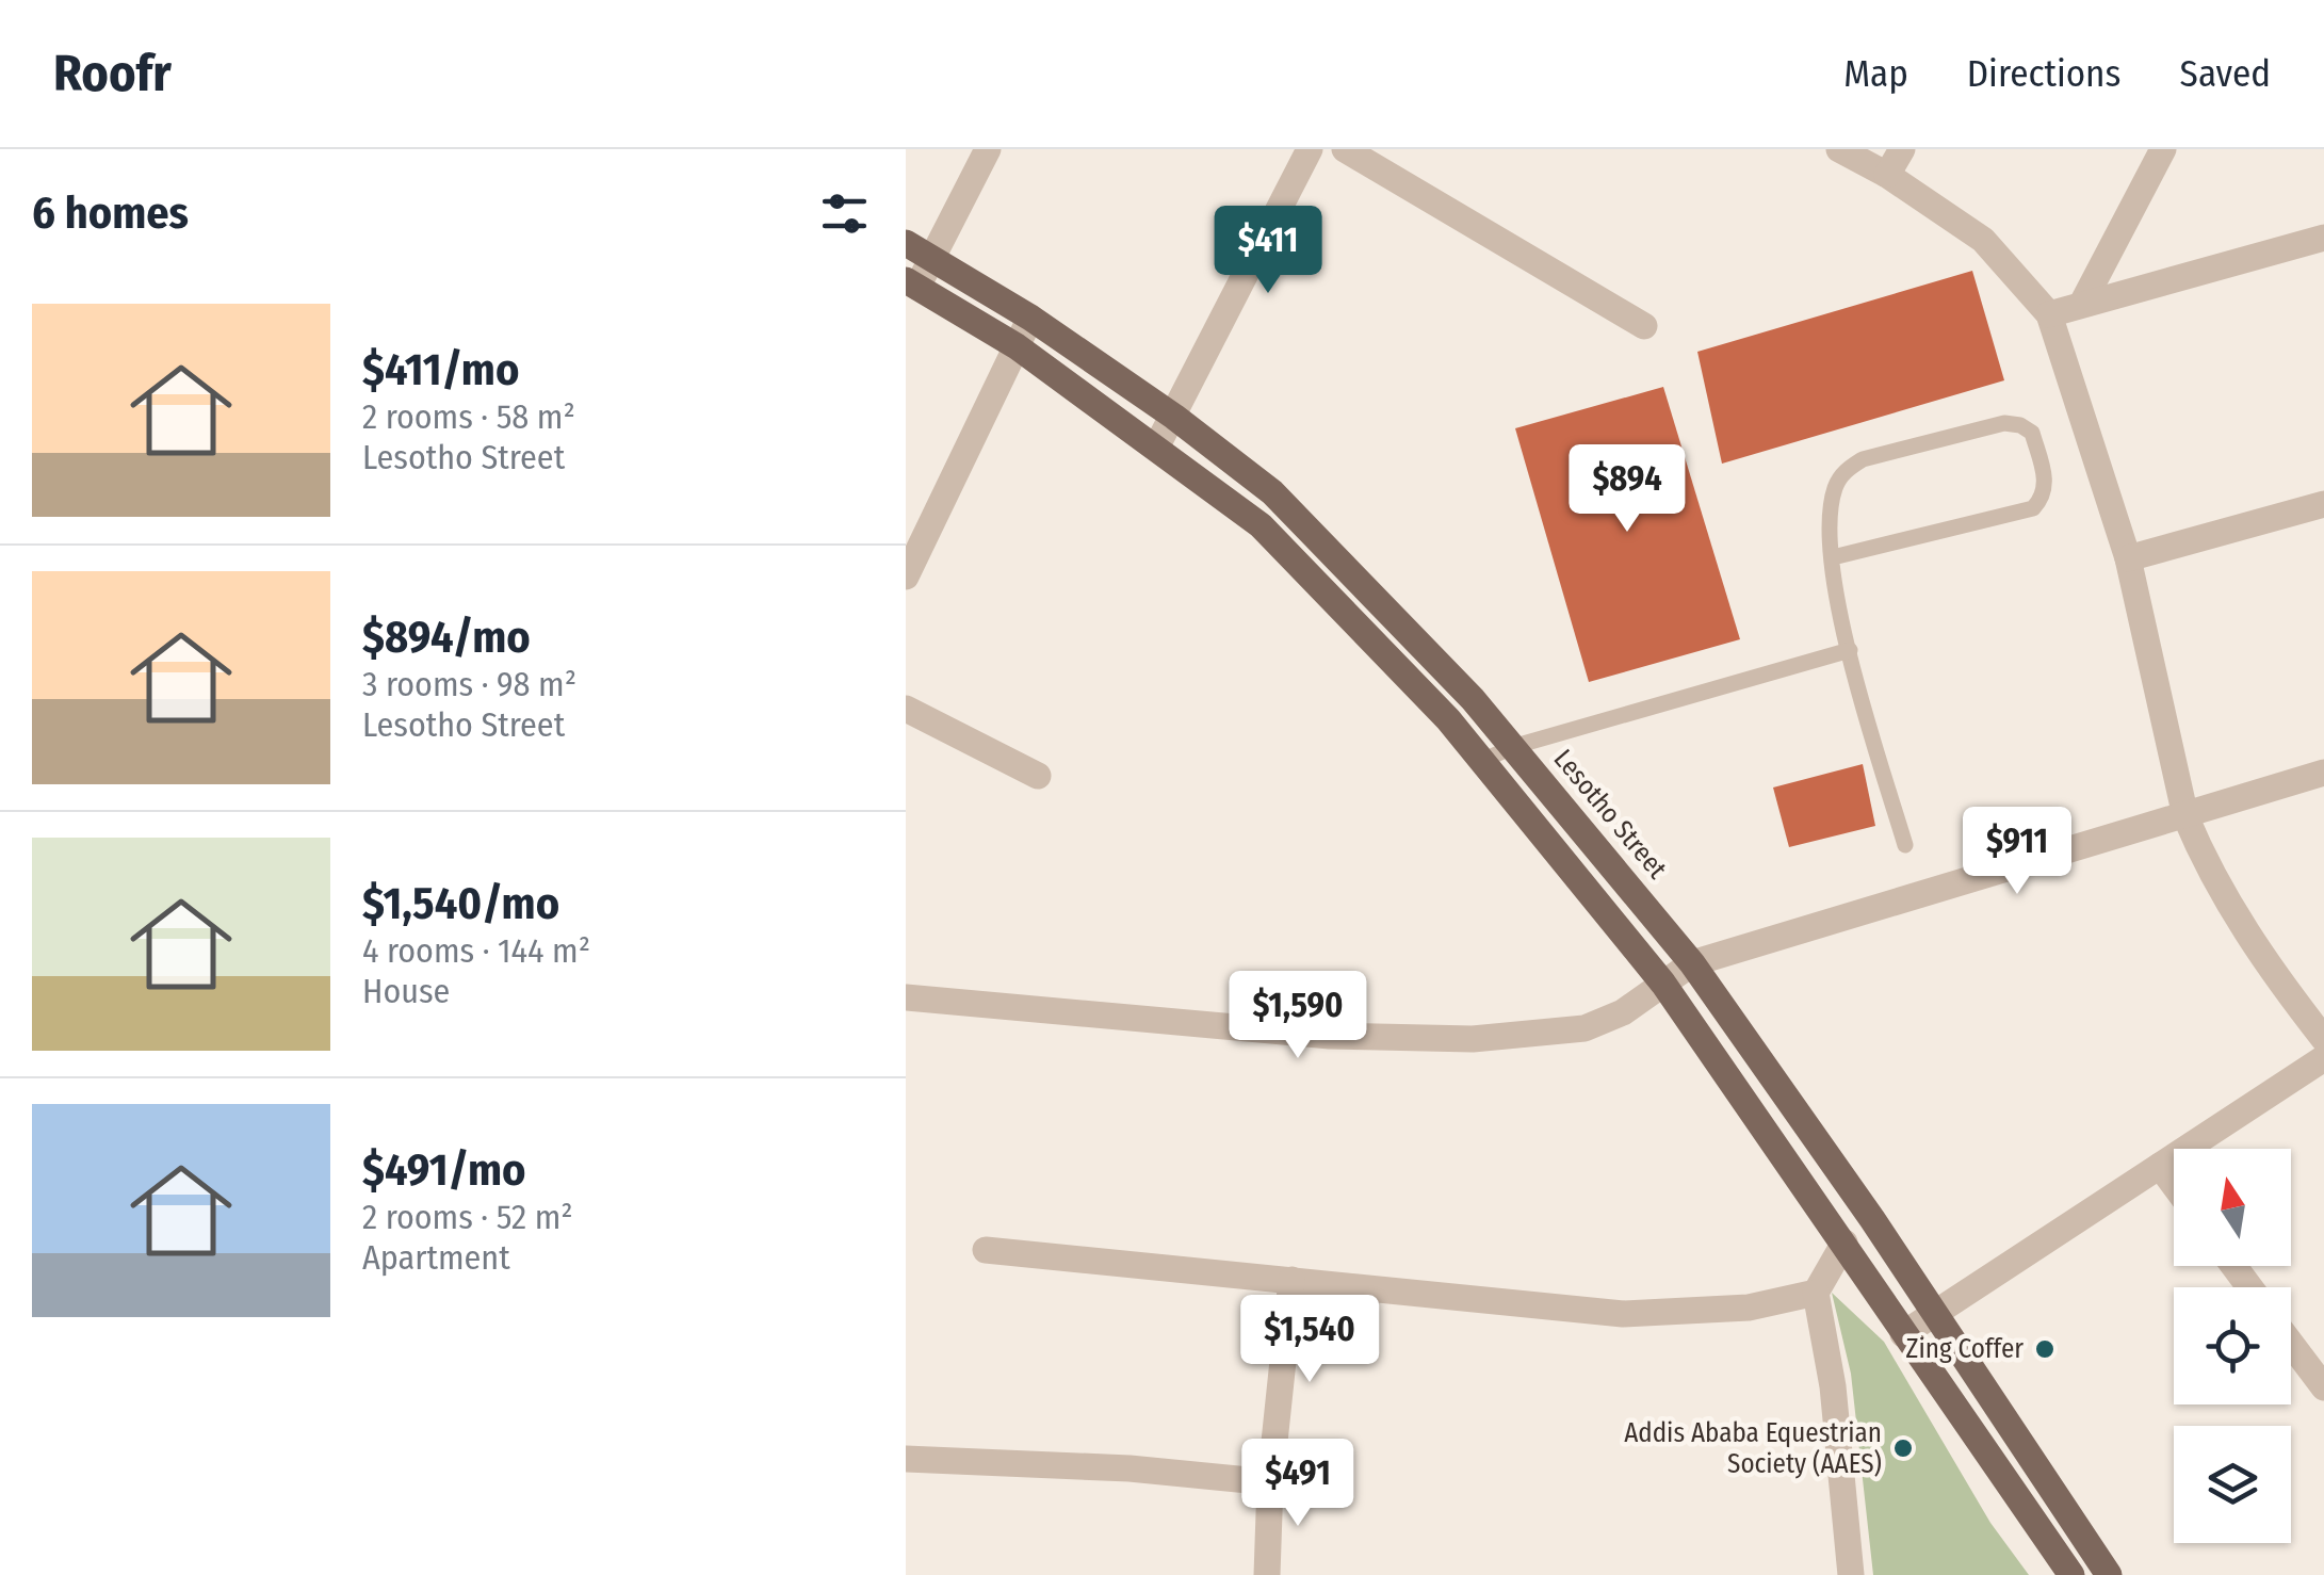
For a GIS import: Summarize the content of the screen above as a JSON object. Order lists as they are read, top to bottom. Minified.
{"streets":{"main road":["Lesotho Street"]},"places":["Zing Coffer","Addis Ababa Equestrian Society (AAES)"],"north":"top","page":{"header":"Roofr","nav":["Map","Directions","Saved"],"heading":"6 homes","price":["$411","$894","$911","$1,590","$1,540","$491"],"list":[{"name":"$411/mo","note":"2 rooms · 58 m² · Lesotho Street"},{"name":"$894/mo","note":"3 rooms · 98 m² · Lesotho Street"},{"name":"$1,540/mo","note":"4 rooms · 144 m² · House"},{"name":"$491/mo","note":"2 rooms · 52 m² · Apartment"}]}}
